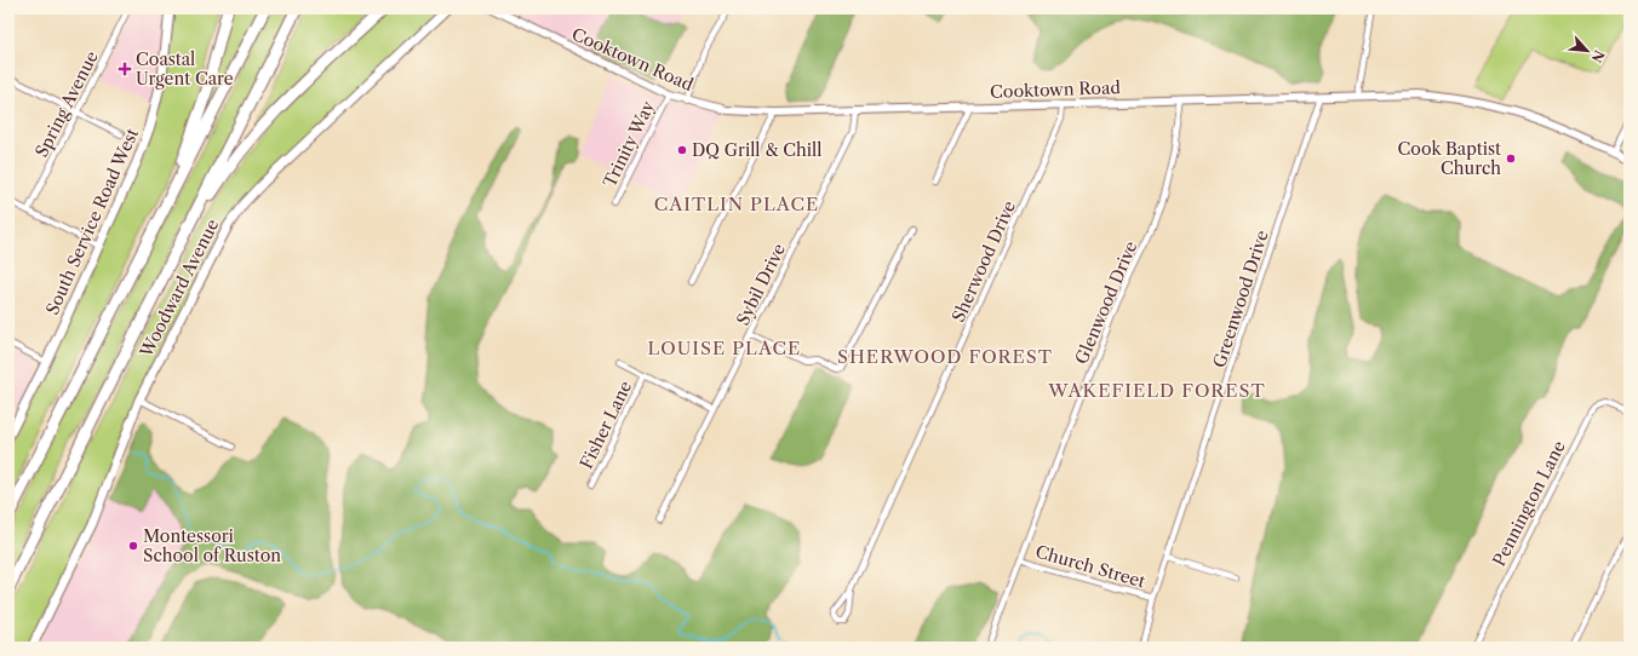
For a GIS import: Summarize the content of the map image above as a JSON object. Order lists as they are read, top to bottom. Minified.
{"streets":{"main road":["South Service Road West","Woodward Avenue"],"street":["Cooktown Road","Spring Avenue","Trinity Way","Sherwood Drive","Sybil Drive","Greenwood Drive","Glenwood Drive","Fisher Lane","Pennington Lane","Church Street"]},"crossings":[["Cooktown Road","Trinity Way"],["Cooktown Road","Sherwood Drive"],["Cooktown Road","Sybil Drive"],["Cooktown Road","Greenwood Drive"],["Cooktown Road","Glenwood Drive"],["Greenwood Drive","Church Street"],["Glenwood Drive","Church Street"]],"districts":["CAITLIN PLACE","LOUISE PLACE","SHERWOOD FOREST","WAKEFIELD FOREST"],"places":{"health":["Coastal Urgent Care"],"other":["DQ Grill & Chill","Cook Baptist Church","Montessori School of Ruston"]},"north":"bottom right"}
